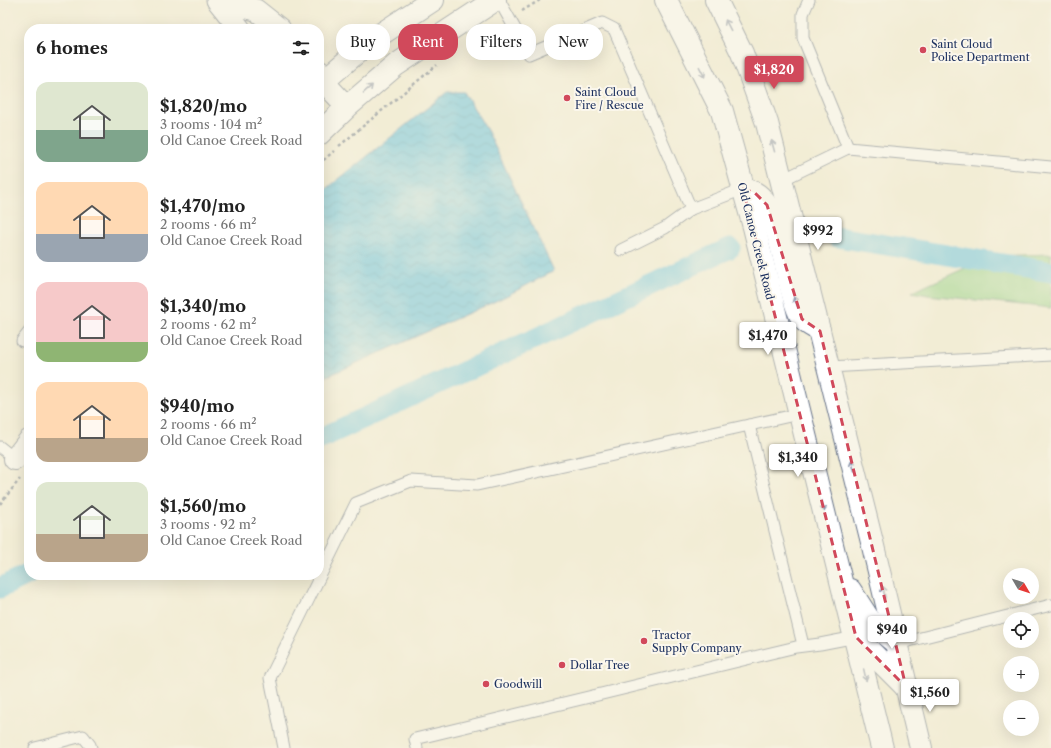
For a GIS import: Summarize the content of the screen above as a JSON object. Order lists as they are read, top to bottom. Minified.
{"streets":{"main road":["Old Canoe Creek Road"]},"places":["Saint Cloud Police Department","Saint Cloud Fire / Rescue","Tractor Supply Company","Dollar Tree","Goodwill"],"north":"bottom right","page":{"chip":["Buy","Rent","Filters","New"],"heading":"6 homes","price":["$1,820","$992","$1,470","$1,340","$940","$1,560"],"list":[{"name":"$1,820/mo","note":"3 rooms · 104 m² · Old Canoe Creek Road"},{"name":"$1,470/mo","note":"2 rooms · 66 m² · Old Canoe Creek Road"},{"name":"$1,340/mo","note":"2 rooms · 62 m² · Old Canoe Creek Road"},{"name":"$940/mo","note":"2 rooms · 66 m² · Old Canoe Creek Road"},{"name":"$1,560/mo","note":"3 rooms · 92 m² · Old Canoe Creek Road"}],"map_buttons":["+","−"]}}
